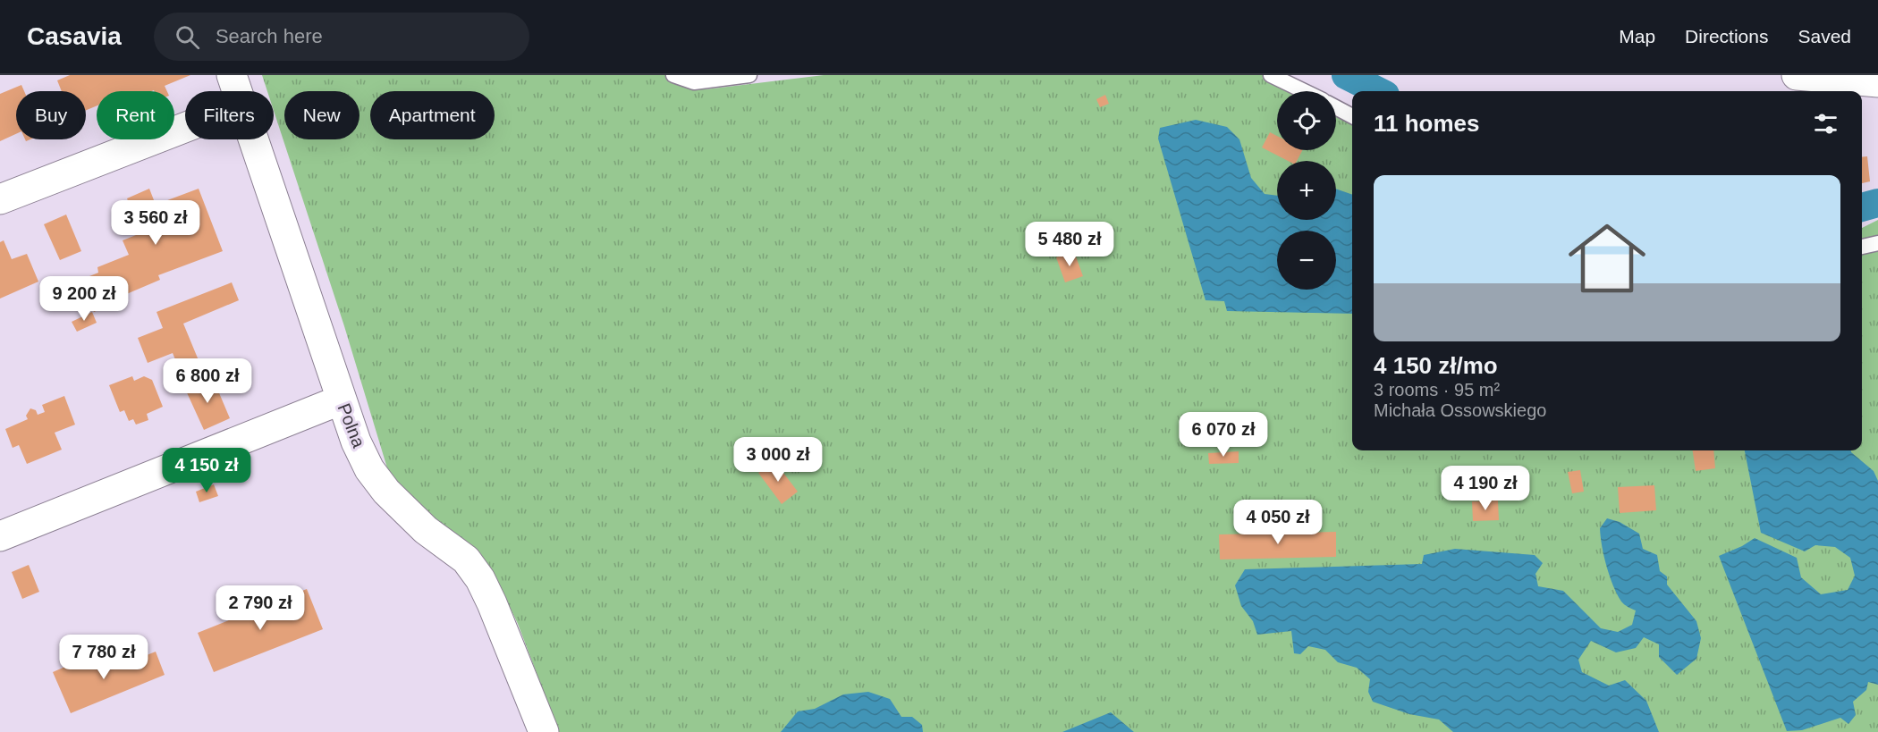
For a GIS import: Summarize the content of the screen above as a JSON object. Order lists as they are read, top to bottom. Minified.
{"streets":{"street":["Polna"]},"page":{"header":"Casavia","search":"Search here","nav":["Map","Directions","Saved"],"map_buttons":["+","−"],"chip":["Buy","Rent","Filters","New","Apartment"],"heading":"11 homes","list":[{"name":"4 150 zł/mo","note":"3 rooms · 95 m² · Michała Ossowskiego"}],"price":["3 560 zł","5 480 zł","9 200 zł","6 800 zł","6 070 zł","3 000 zł","4 150 zł","4 190 zł","4 050 zł","2 790 zł","7 780 zł"]}}
